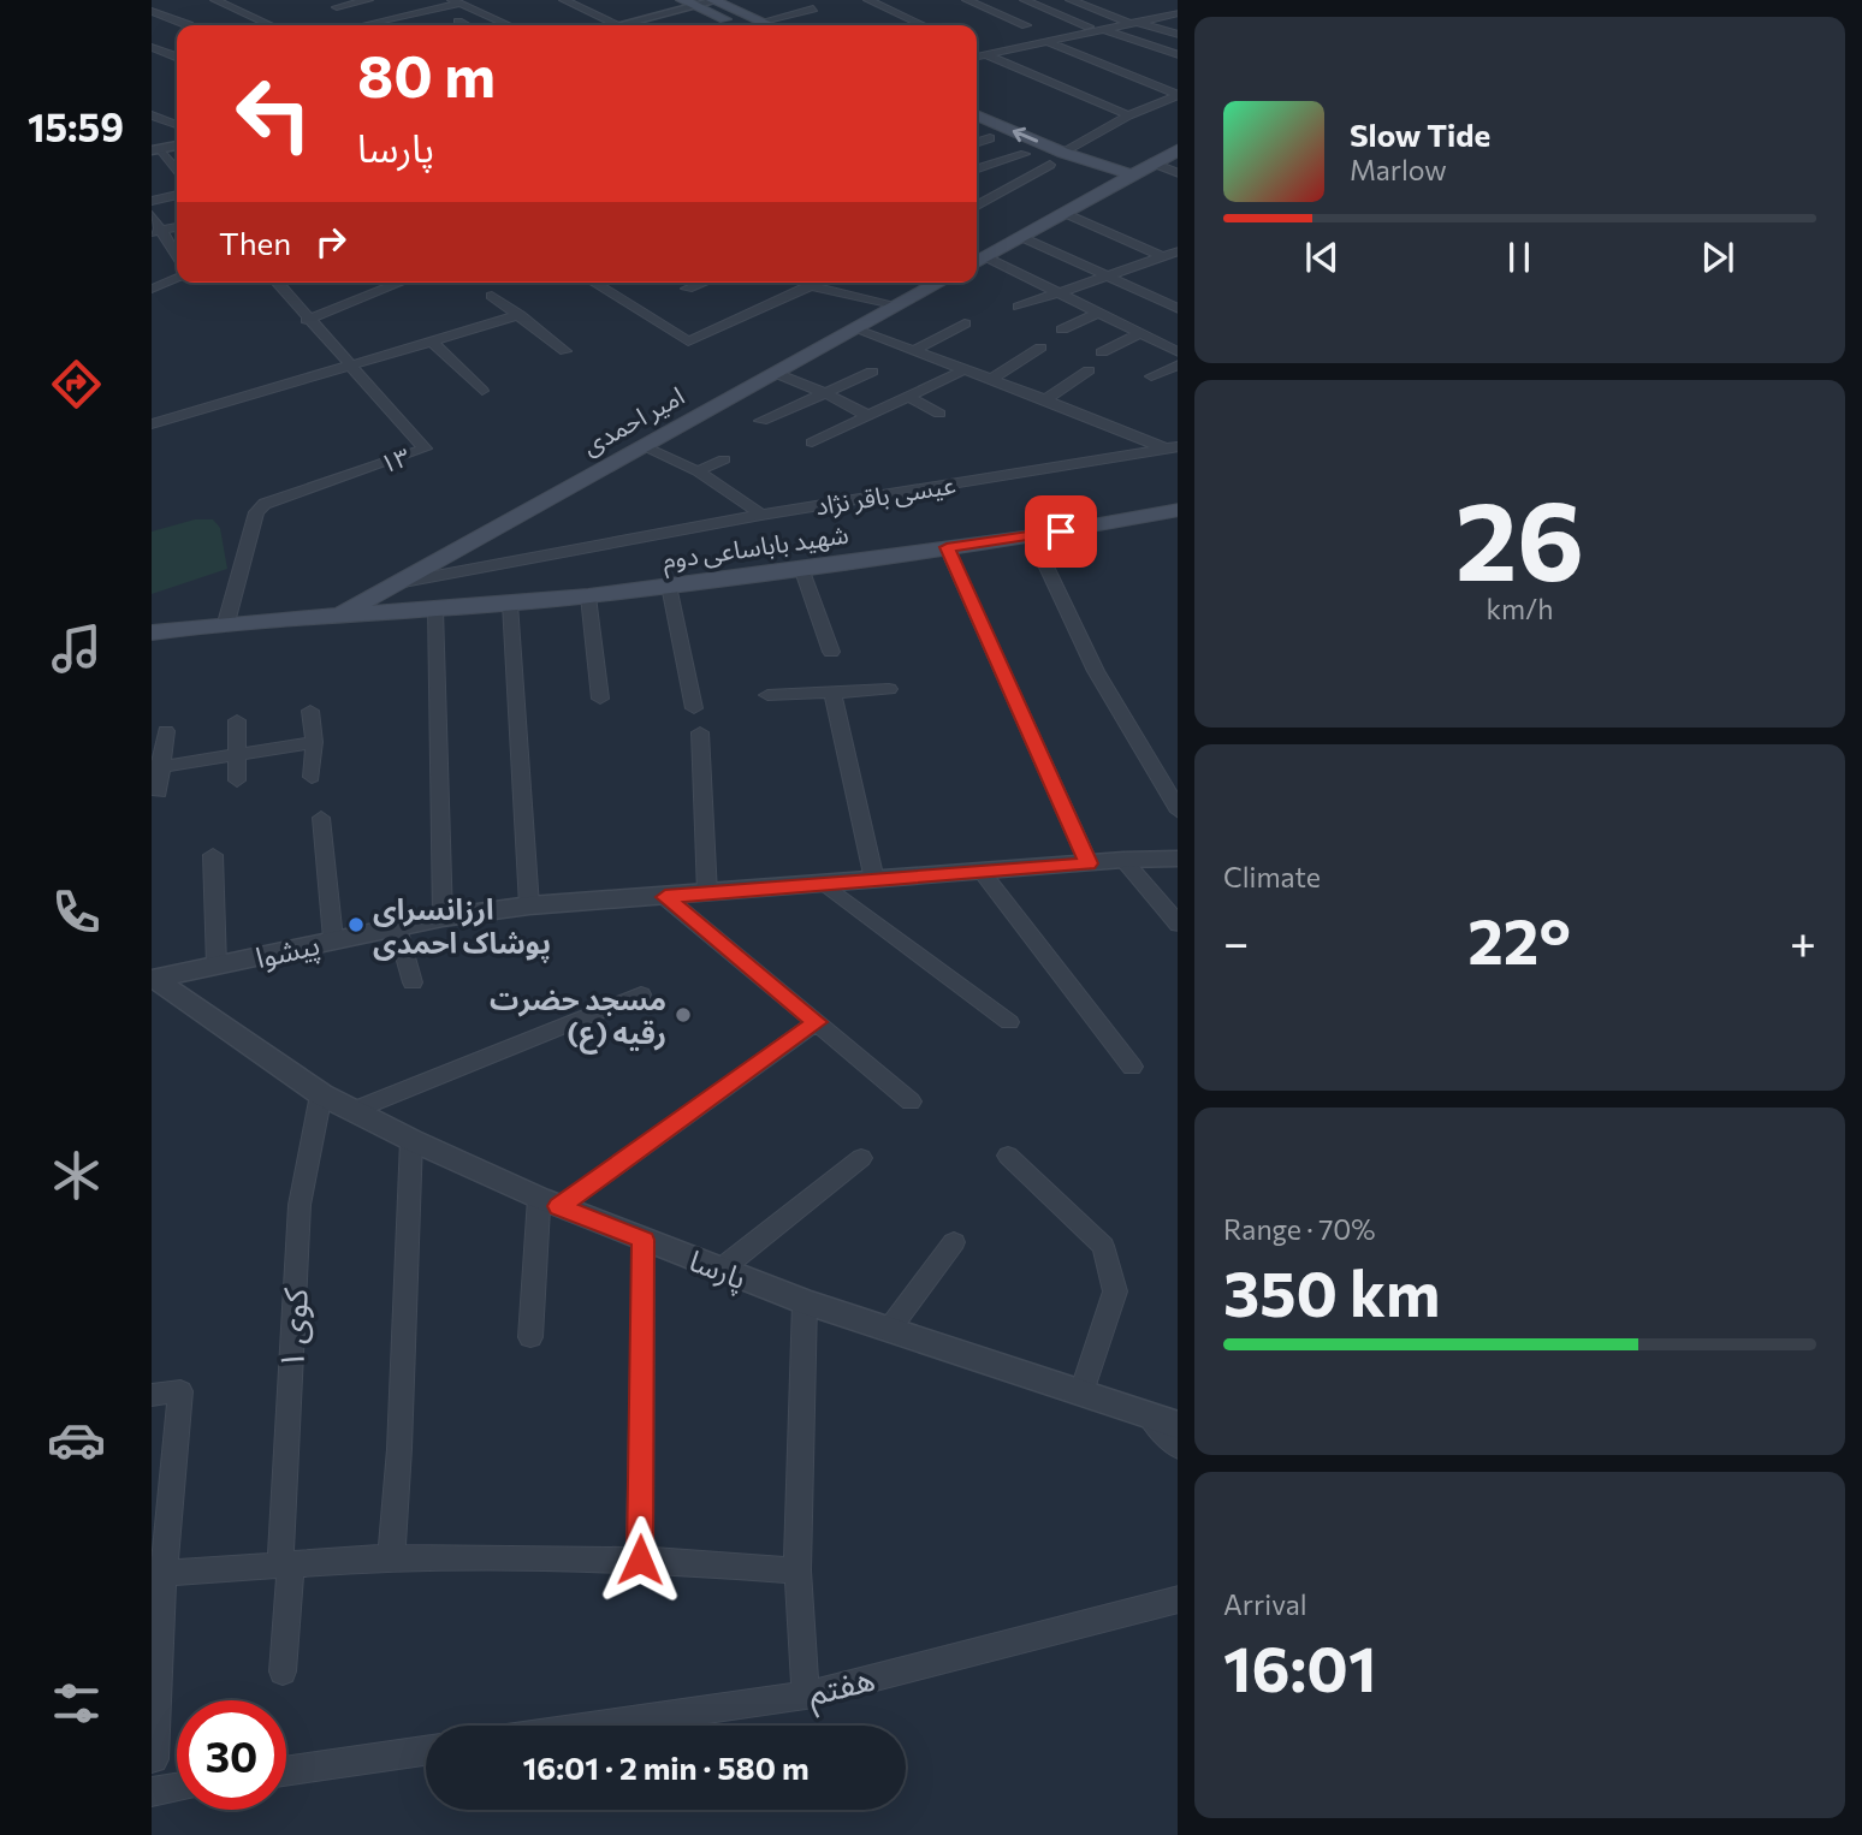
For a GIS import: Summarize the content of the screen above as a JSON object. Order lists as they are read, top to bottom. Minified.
{"streets":{"main road":["امیر احمدی","شهید باباساعی دوم"],"street":["۱۳","عیسی باقر نژاد","پیشوا","پارسا","کوی ۱","هفتم"]},"crossings":[["امیر احمدی","عیسی باقر نژاد"],["امیر احمدی","شهید باباساعی دوم"],["۱۳","شهید باباساعی دوم"],["پیشوا","پارسا"],["پارسا","کوی ۱"]],"places":["ارزانسرای پوشاک احمدی","مسجد حضرت رقیه (ع)"],"page":{"tabs":"15:59","turn":["80 m","پارسا"],"song":["Slow Tide","Marlow"],"then":"Then","tile":[["26","km/h"],"Climate",["Range · 70%","350 km"],["Arrival","16:01"]],"heat":["−","22°","+"],"limit":"30","trip":"16:01 · 2 min · 580 m"}}
